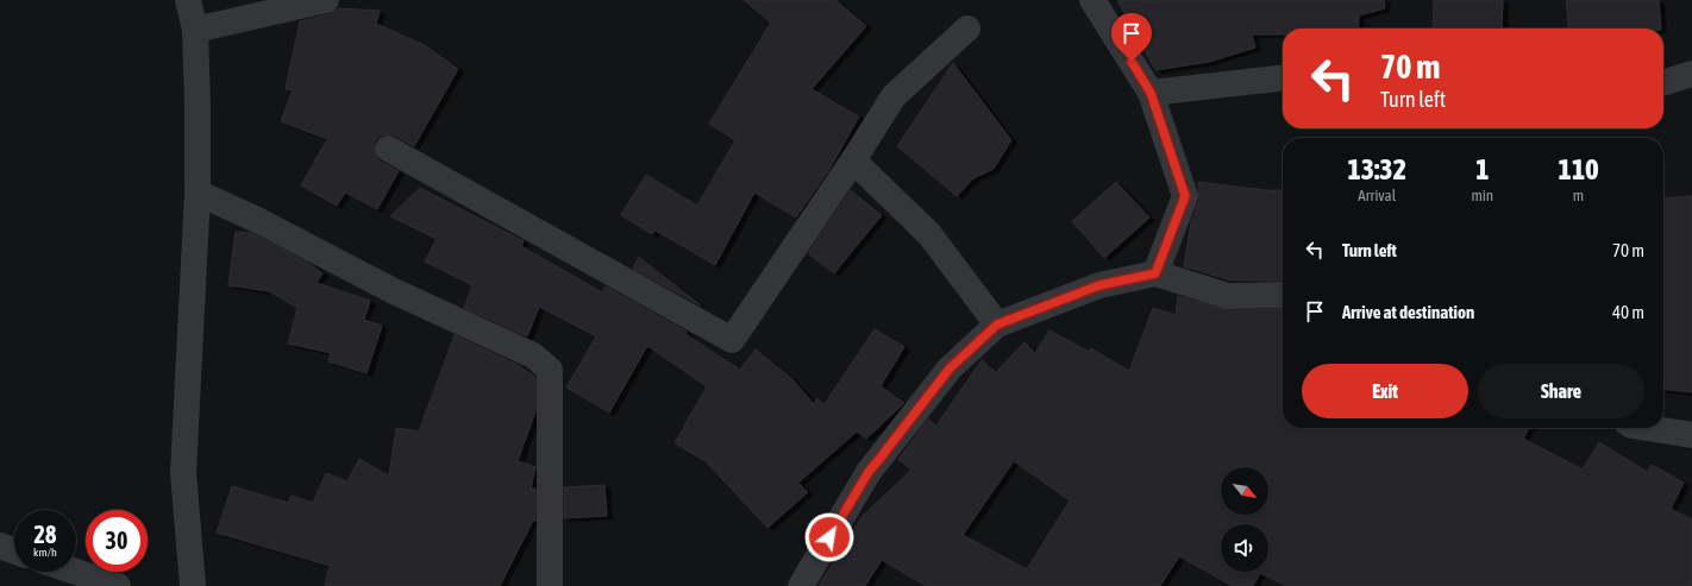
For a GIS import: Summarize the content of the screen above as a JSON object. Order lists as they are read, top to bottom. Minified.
{"north":"bottom right","page":{"turn":["70 m","Turn left"],"eta":["13:32","Arrival","1","min","110","m"],"list":[{"name":"Turn left","value":"70 m"},{"name":"Arrive at destination","value":"40 m"}],"buttons":["Exit","Share"],"speed":"28 km/h","limit":"30"}}
